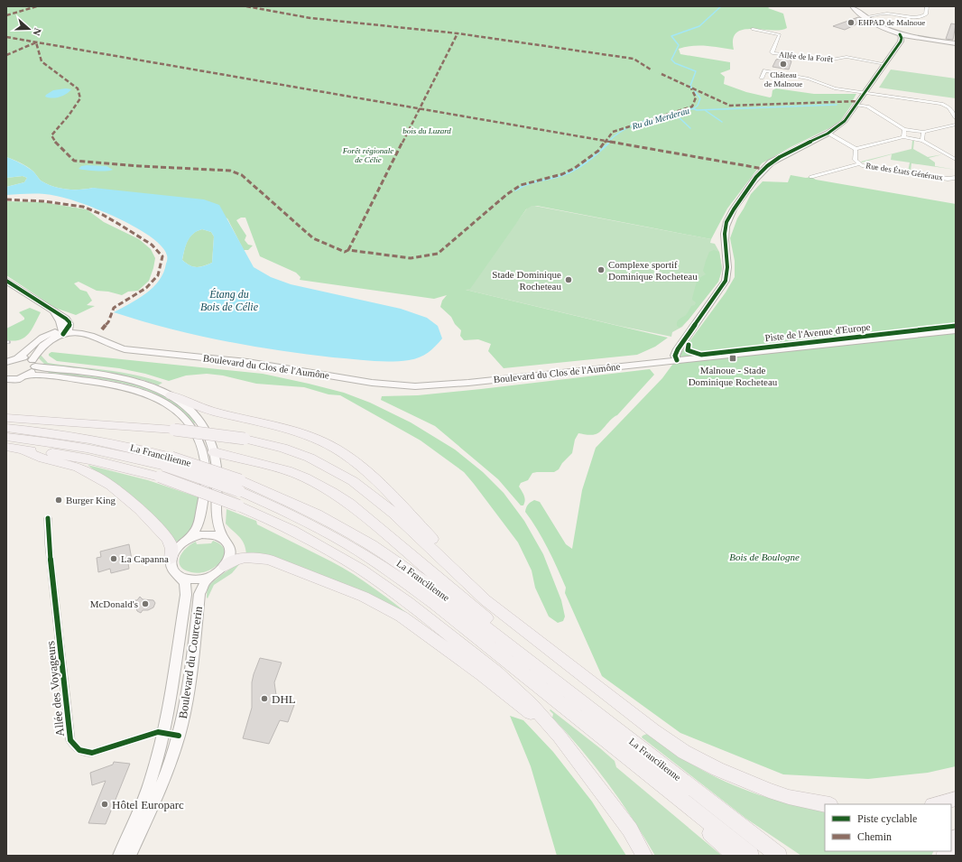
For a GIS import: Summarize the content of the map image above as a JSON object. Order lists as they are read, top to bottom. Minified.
{"streets":{"highway":["La Francilienne"],"main road":["Boulevard du Clos de l'Aumône","Boulevard du Courcerin"],"street":["Allée de la Forêt","Rue des États Généraux","Allée des Voyageurs"],"cycle path":["Piste de l'Avenue d'Europe"]},"crossings":[["Boulevard du Courcerin","Allée des Voyageurs"]],"water":["Ru du Merderau","Étang du Bois de Célie"],"parks":["bois du Luzard","Forêt régionale de Célie","Bois de Boulogne"],"places":{"other":["EHPAD de Malnoue","Château de Malnoue","Complexe sportif Dominique Rocheteau","Stade Dominique Rocheteau","Burger King","La Capanna","McDonald's","DHL","Hôtel Europarc"],"transit":["Malnoue - Stade Dominique Rocheteau"]},"legend":["Piste cyclable","Chemin"],"north":"right"}
